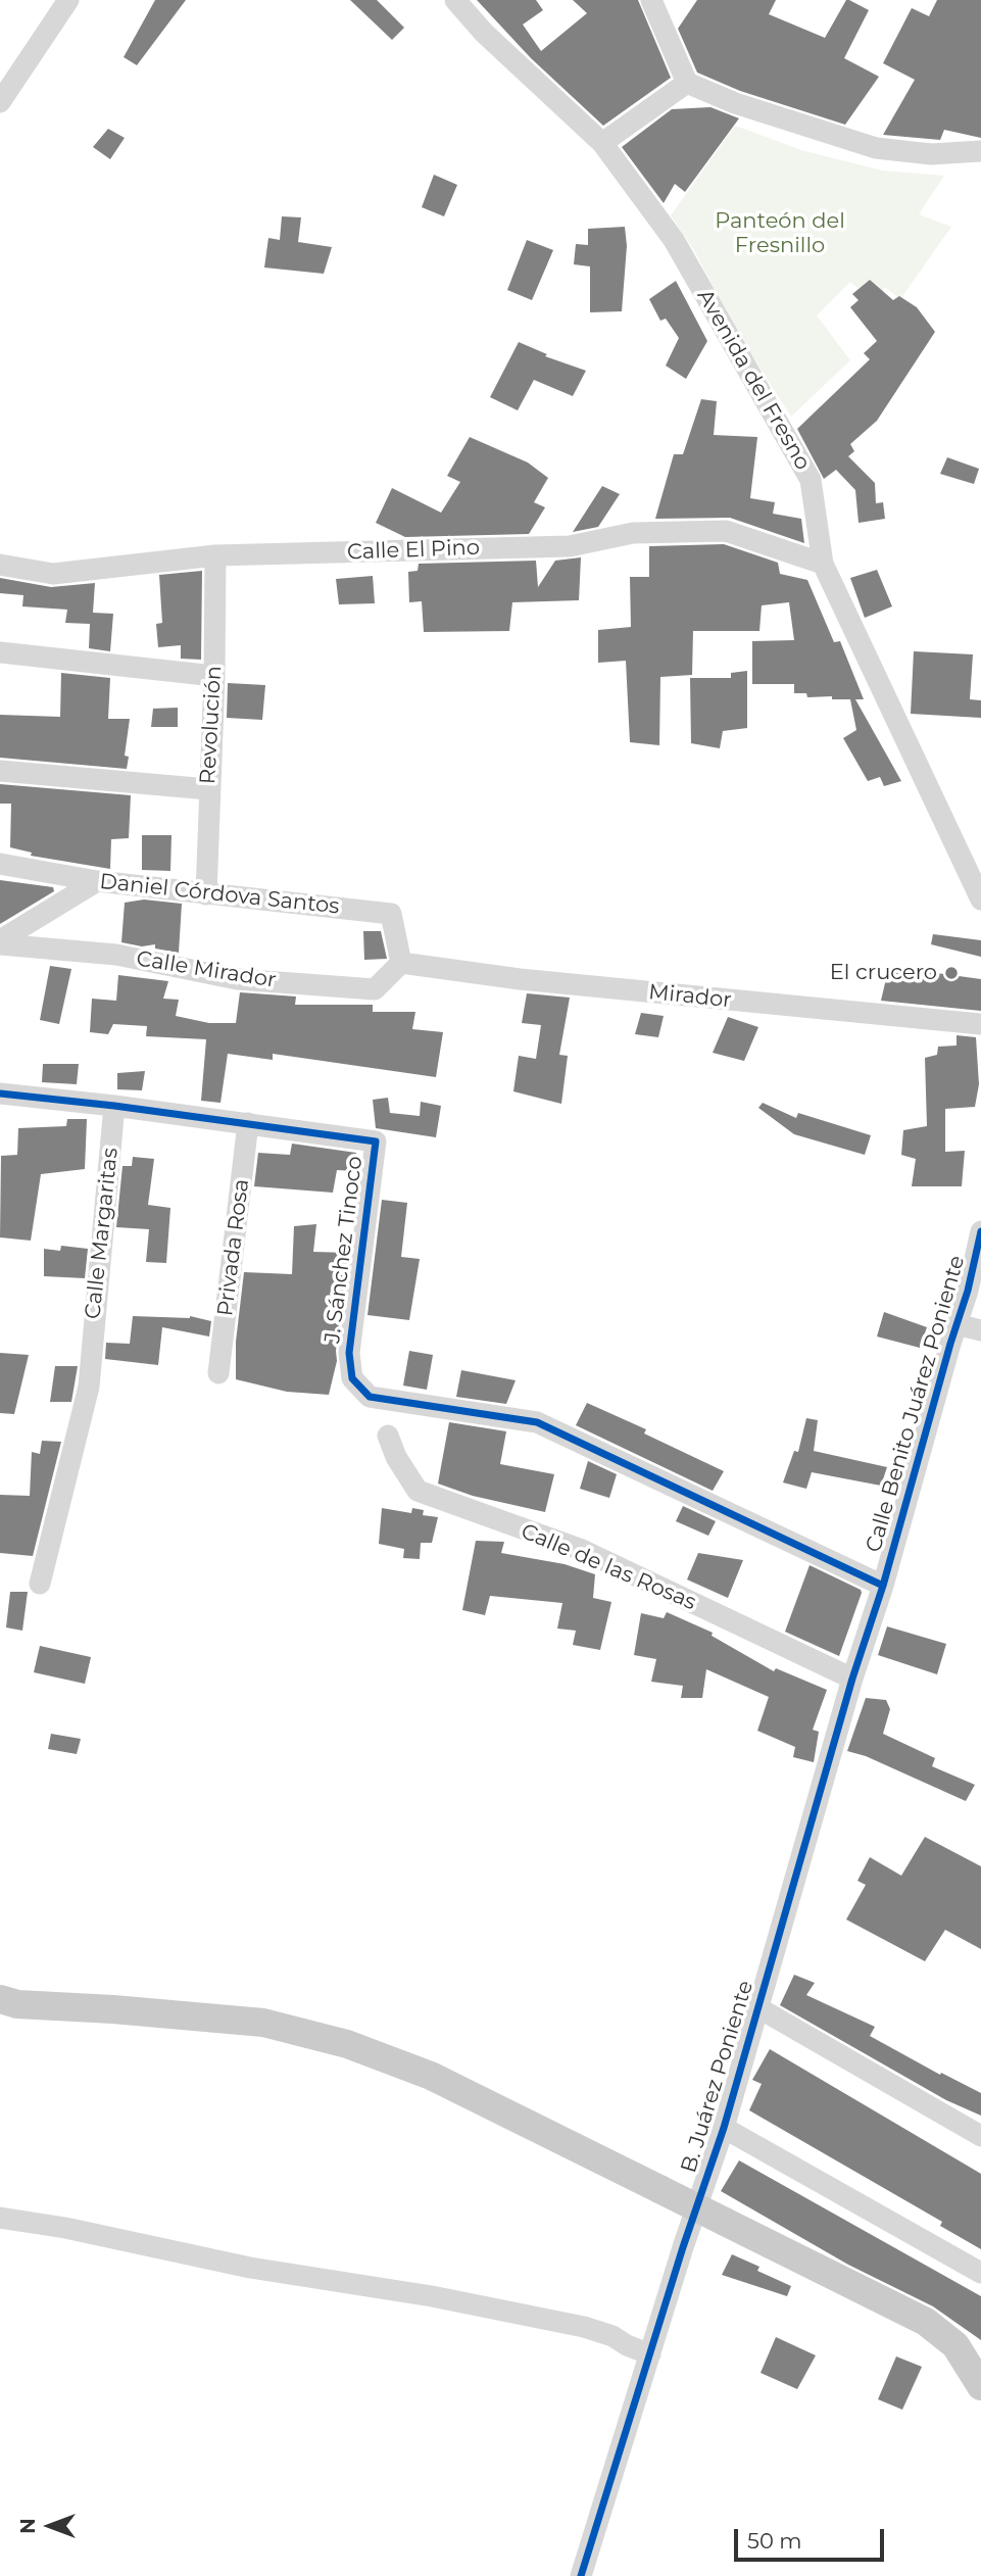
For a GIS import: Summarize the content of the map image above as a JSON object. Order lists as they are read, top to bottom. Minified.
{"streets":{"street":["Avenida del Fresno","Calle El Pino","Revolución","Daniel Córdova Santos","Calle Mirador","Mirador","Calle Margaritas","Privada Rosa","J. Sánchez Tinoco","Calle Benito Juárez Poniente","Calle de las Rosas","B. Juárez Poniente"]},"crossings":[["Avenida del Fresno","Calle El Pino"],["Calle El Pino","Revolución"],["Revolución","Daniel Córdova Santos"],["Daniel Córdova Santos","Calle Mirador"],["Daniel Córdova Santos","Mirador"],["Calle Mirador","Mirador"],["Calle Margaritas","J. Sánchez Tinoco"],["Privada Rosa","J. Sánchez Tinoco"],["J. Sánchez Tinoco","Calle Benito Juárez Poniente"],["J. Sánchez Tinoco","B. Juárez Poniente"],["Calle Benito Juárez Poniente","B. Juárez Poniente"],["Calle de las Rosas","B. Juárez Poniente"]],"parks":["Panteón del Fresnillo"],"places":["El crucero"],"scale_bar":"50 m","north":"left"}
